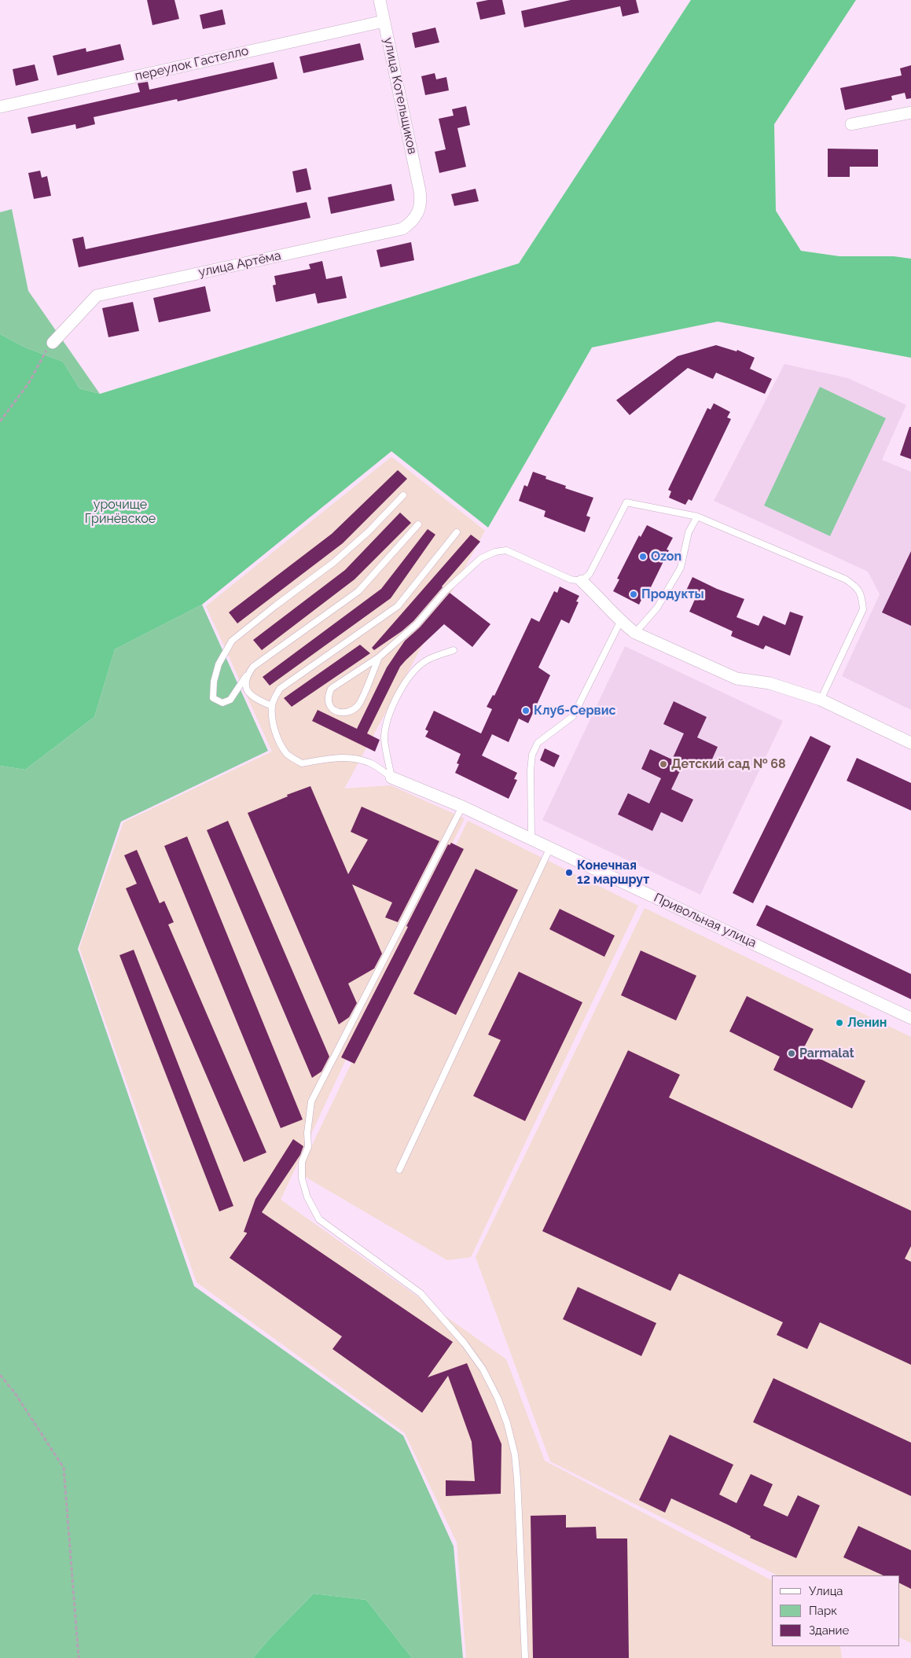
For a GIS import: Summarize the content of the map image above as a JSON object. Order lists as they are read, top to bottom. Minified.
{"streets":{"street":["переулок Гастелло","улица Котельщиков","улица Артёма","Привольная улица"]},"crossings":[["переулок Гастелло","улица Котельщиков"],["улица Котельщиков","улица Артёма"]],"parks":["урочище Гринёвское"],"places":["Ozon","Продукты","Клуб-Сервис","Детский сад № 68","Конечная 12 маршрут","Ленин","Parmalat"],"legend":["Улица","Парк","Здание"]}
